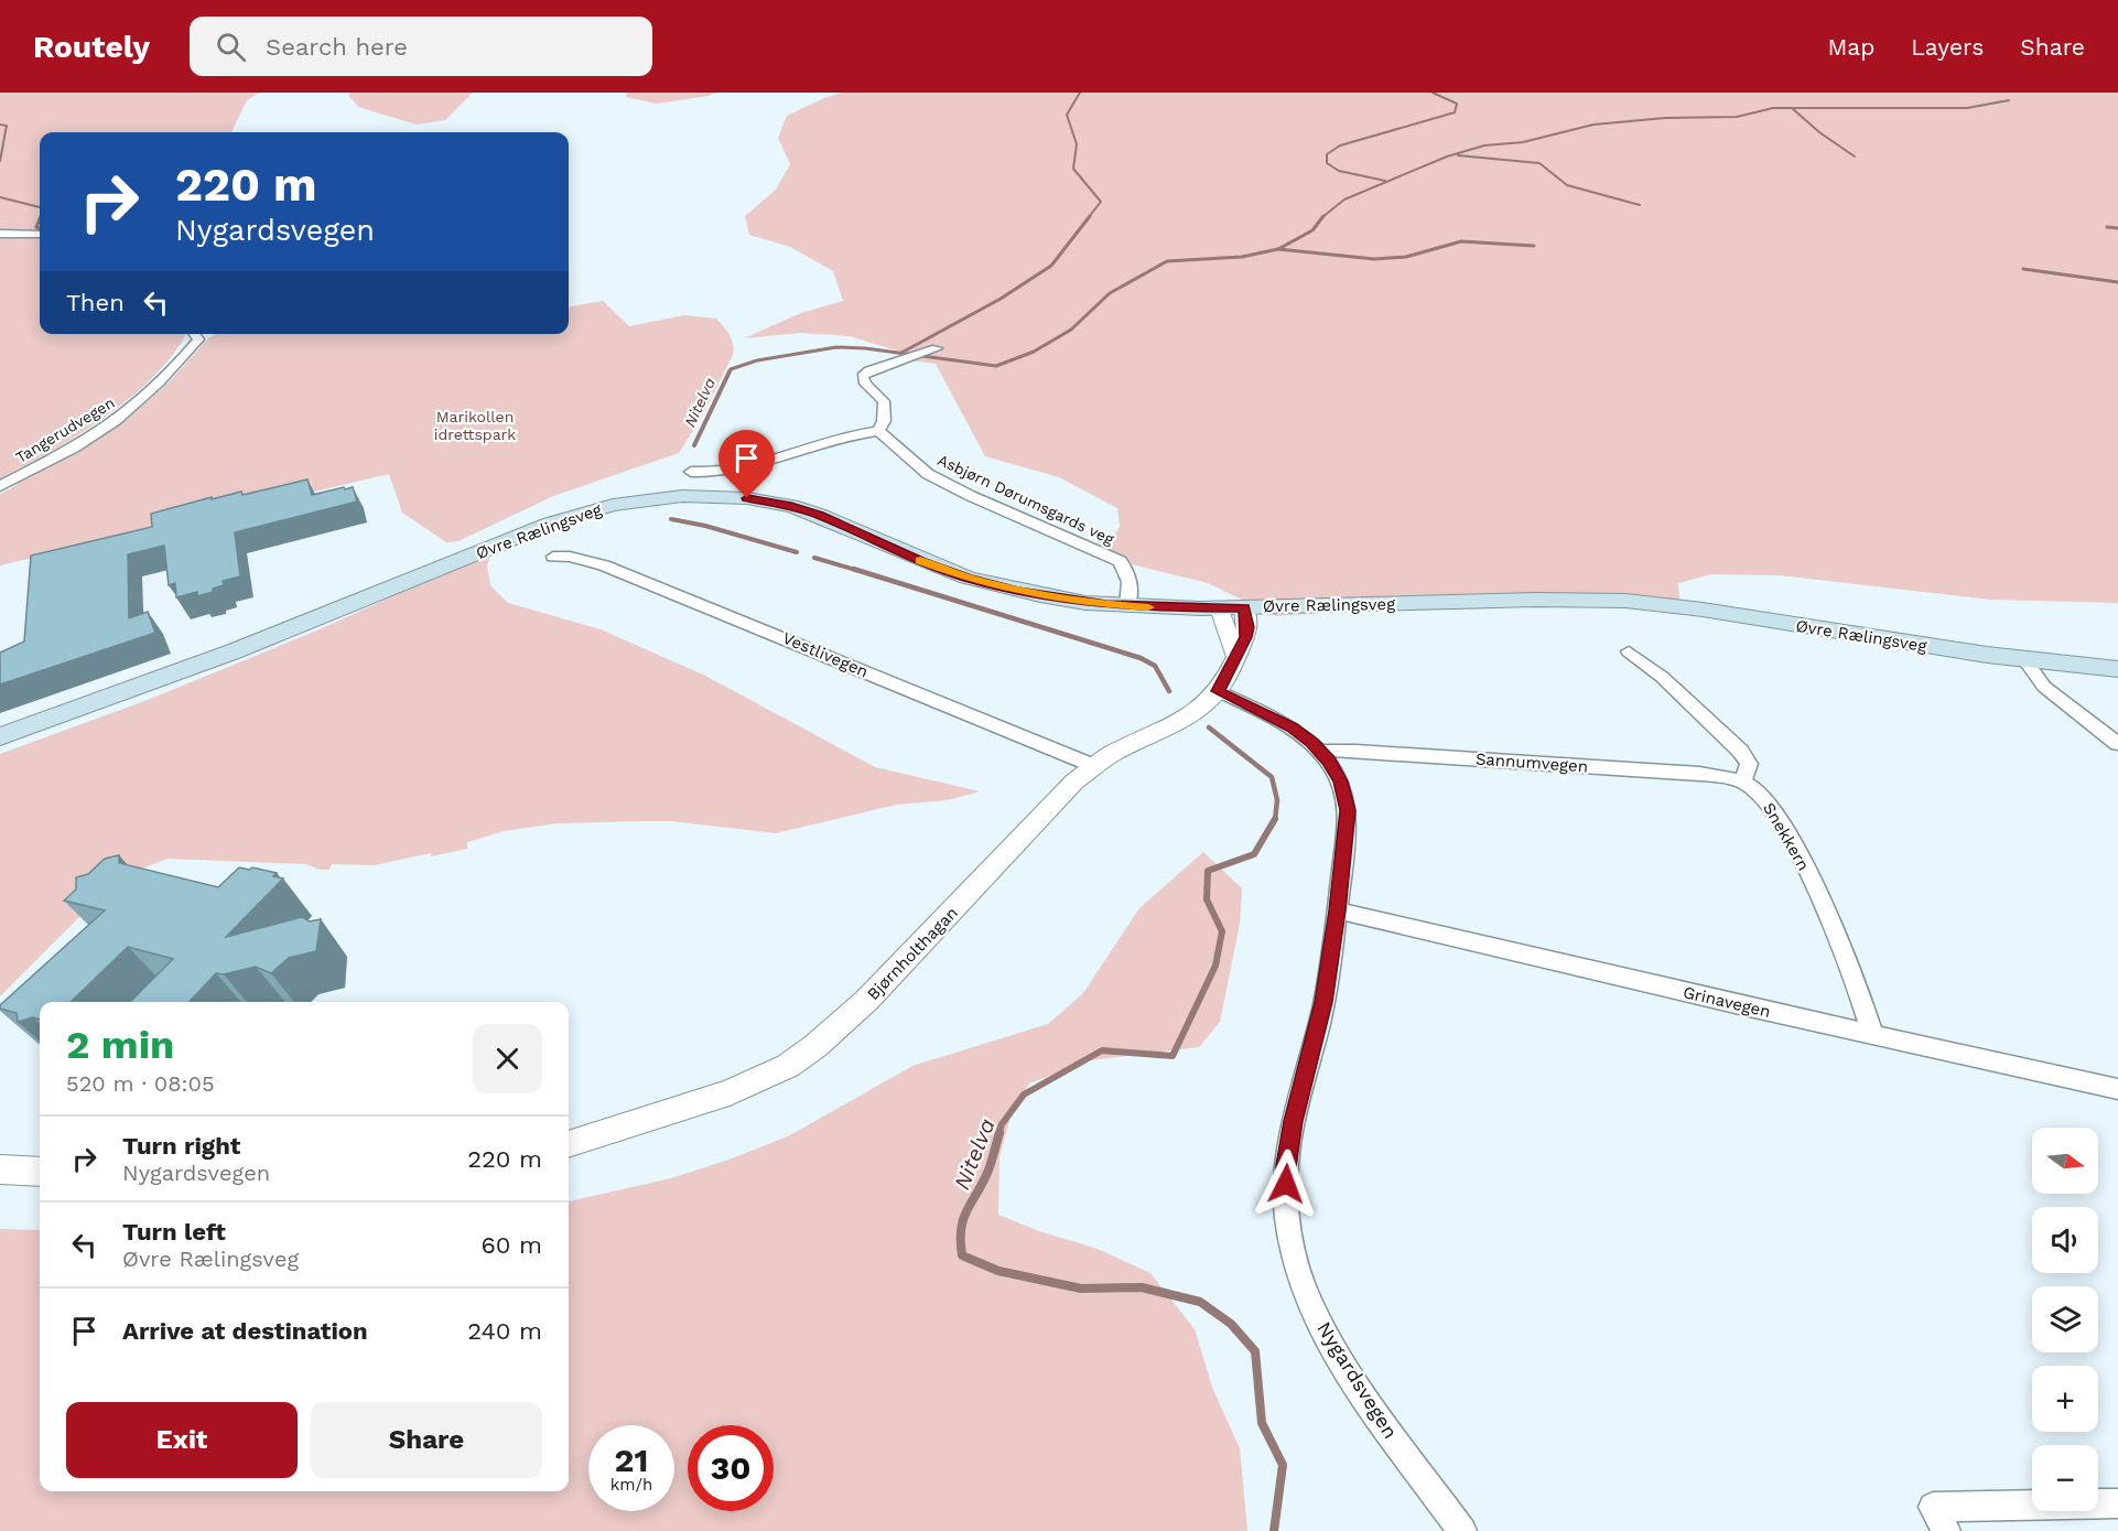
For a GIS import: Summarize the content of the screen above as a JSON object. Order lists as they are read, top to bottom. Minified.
{"streets":{"main road":["Øvre Rælingsveg"],"street":["Tangerudvegen","Asbjørn Dørumsgards veg","Vestlivegen","Sannumvegen","Snekkern","Bjørnholthagan","Grinavegen","Nygardsvegen"]},"crossings":[["Asbjørn Dørumsgards veg","Øvre Rælingsveg"],["Vestlivegen","Bjørnholthagan"],["Sannumvegen","Snekkern"],["Sannumvegen","Nygardsvegen"],["Snekkern","Grinavegen"],["Bjørnholthagan","Nygardsvegen"],["Grinavegen","Nygardsvegen"]],"water":["Nitelva"],"parks":["Marikollen idrettspark"],"north":"right","page":{"header":"Routely","search":"Search here","nav":["Map","Layers","Share"],"turn":["220 m","Nygardsvegen"],"then":"Then","heading":["2 min","520 m · 08:05"],"list":[{"name":"Turn right","note":"Nygardsvegen","value":"220 m"},{"name":"Turn left","note":"Øvre Rælingsveg","value":"60 m"},{"name":"Arrive at destination","value":"240 m"}],"map_buttons":["+","−"],"buttons":["Exit","Share"],"speed":"21 km/h","limit":"30"}}
